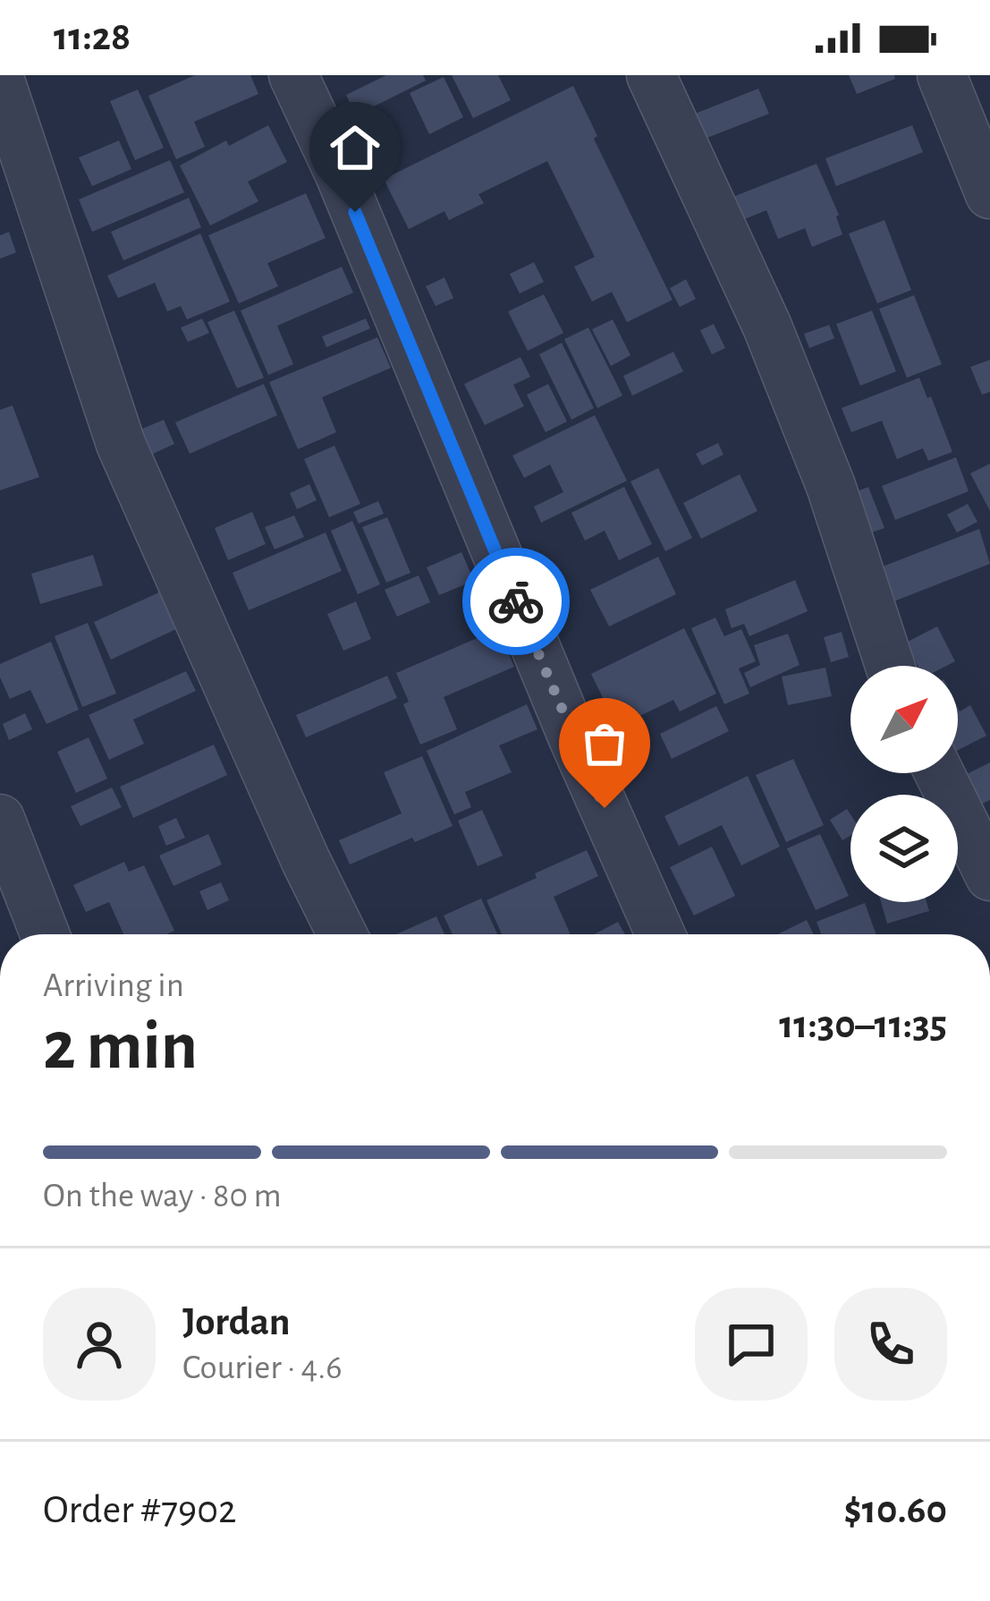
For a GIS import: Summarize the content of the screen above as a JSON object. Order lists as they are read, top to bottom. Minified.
{"north":"top right","page":{"status":"11:28","heading":["2 min","Arriving in","11:30–11:35"],"panel":["Jordan","Courier · 4.6","Order #7902","$10.60"],"bar":"On the way · 80 m"}}
